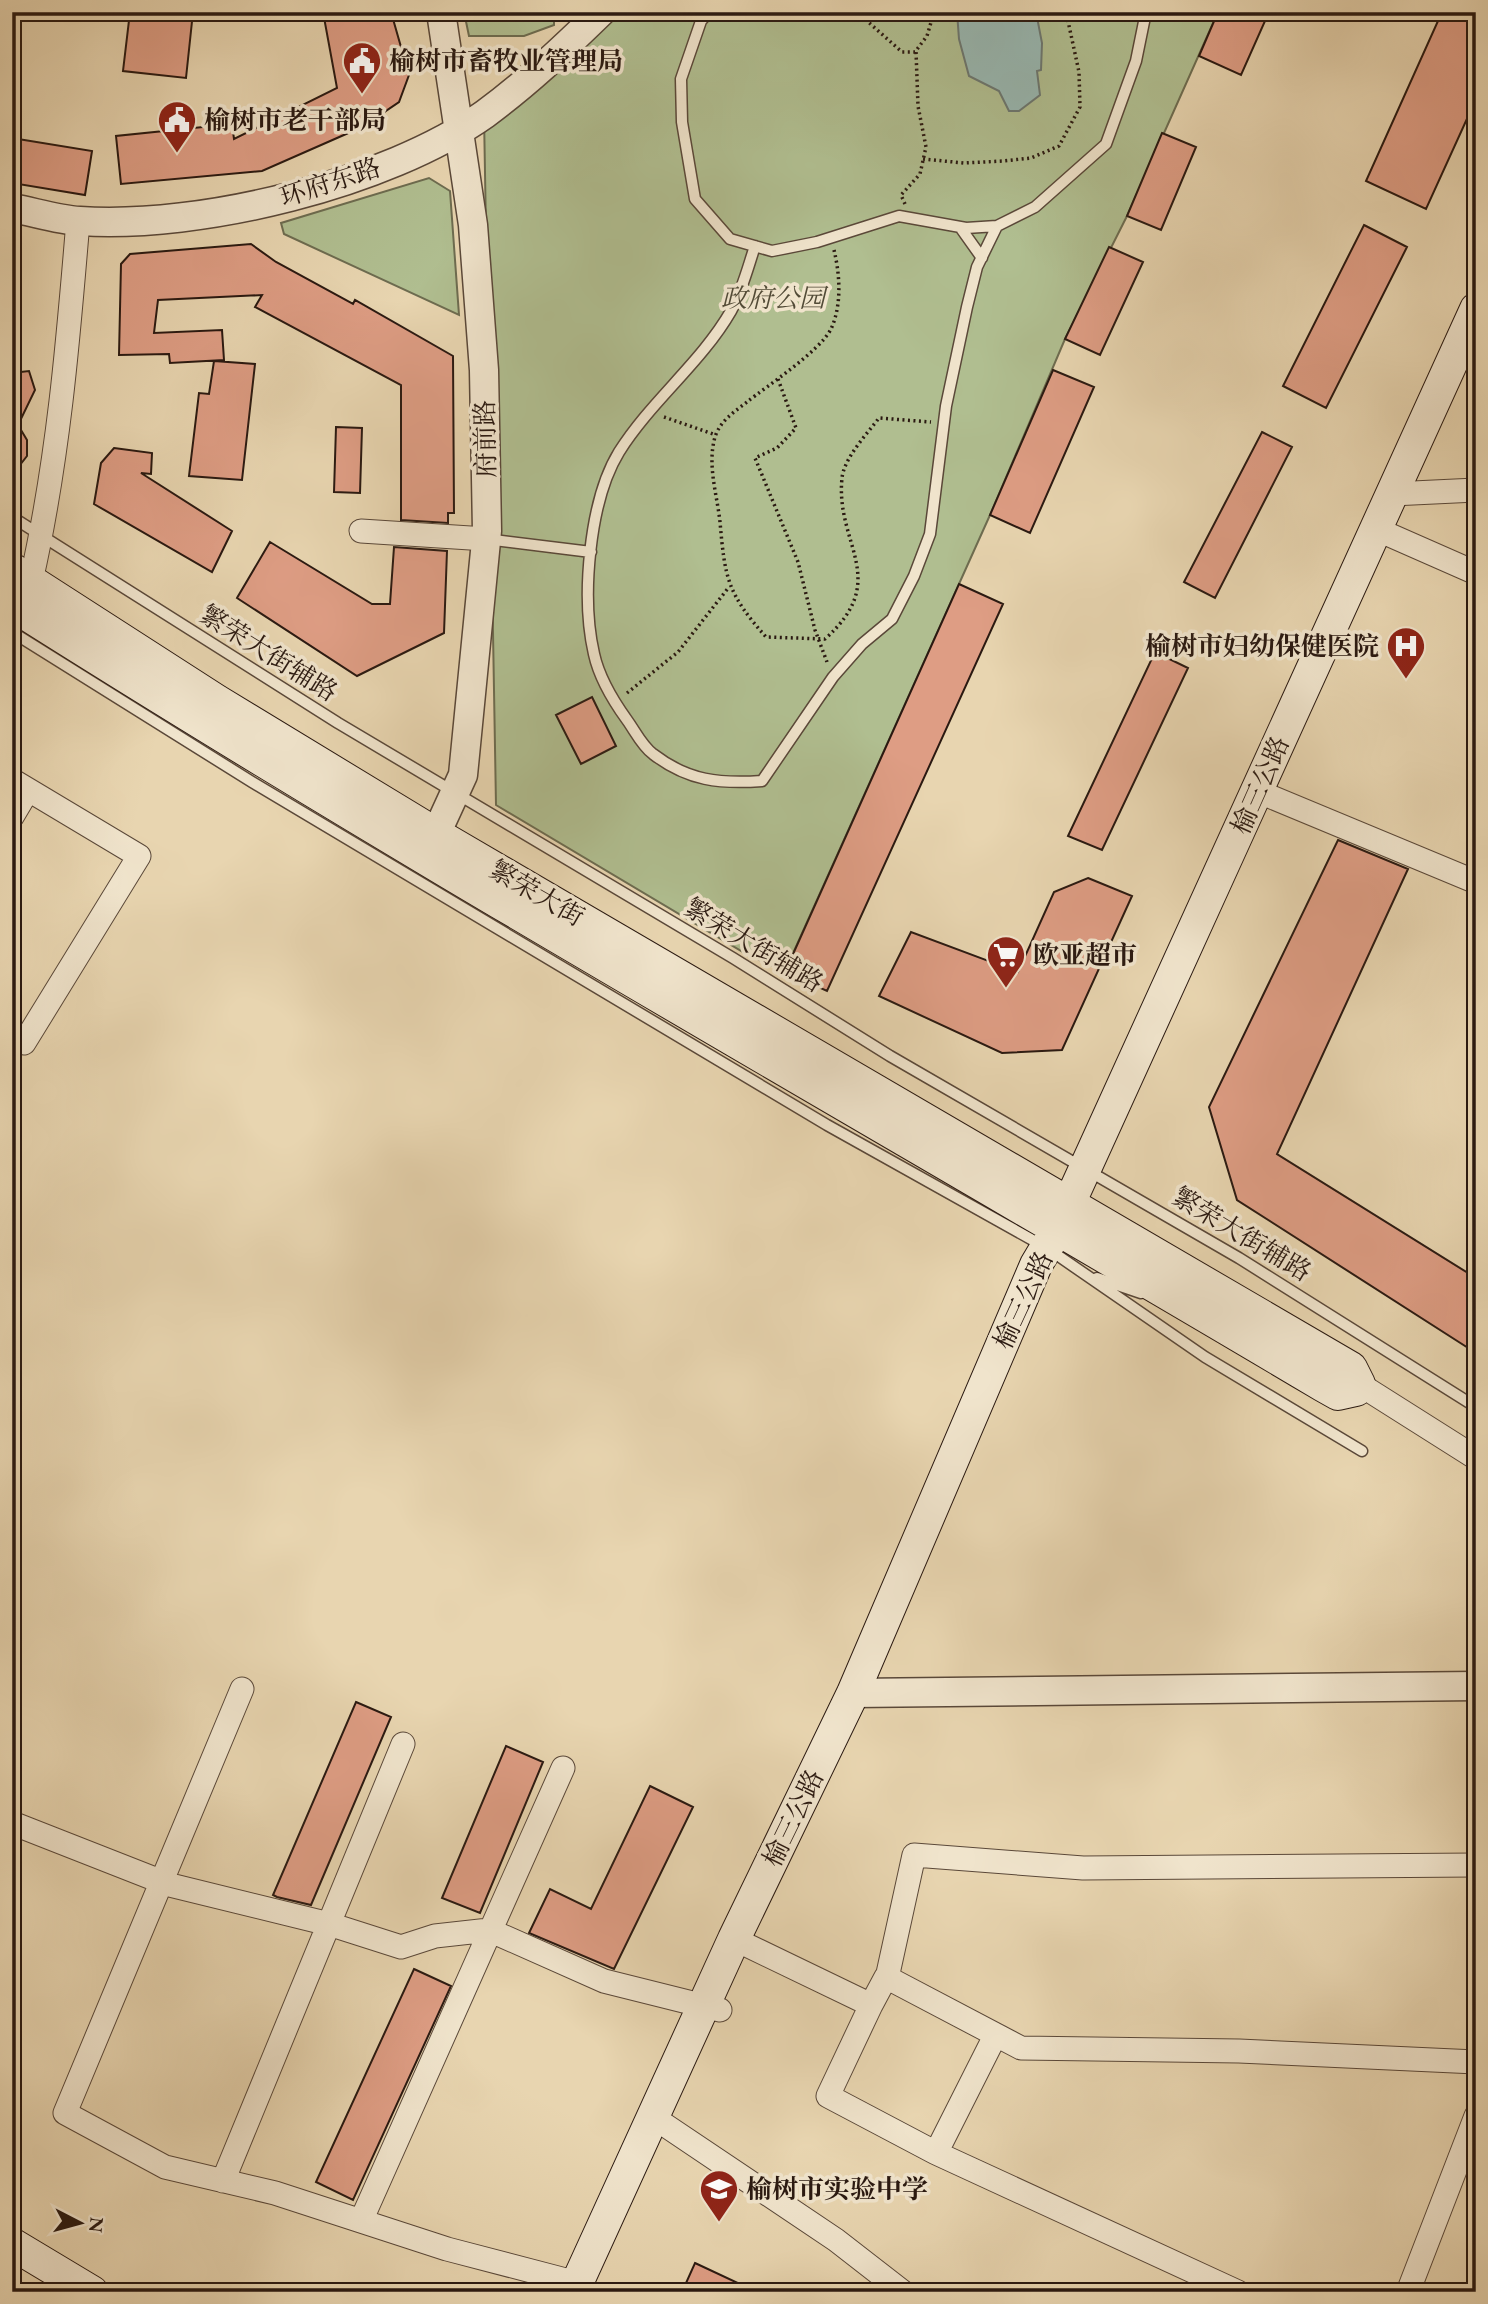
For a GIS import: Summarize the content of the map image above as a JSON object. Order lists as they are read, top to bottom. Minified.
{"streets":{"main road":["榆三公路","繁荣大街"],"street":["环府东路","府前路"],"lane":["繁荣大街辅路"]},"crossings":[["环府东路","府前路"],["府前路","繁荣大街辅路"],["府前路","繁荣大街"],["繁荣大街辅路","榆三公路"],["榆三公路","繁荣大街"]],"parks":["政府公园"],"places":{"public building":["榆树市畜牧业管理局","榆树市老干部局"],"hospital":["榆树市妇幼保健医院"],"supermarket":["欧亚超市"],"school or university":["榆树市实验中学"]},"north":"right"}
